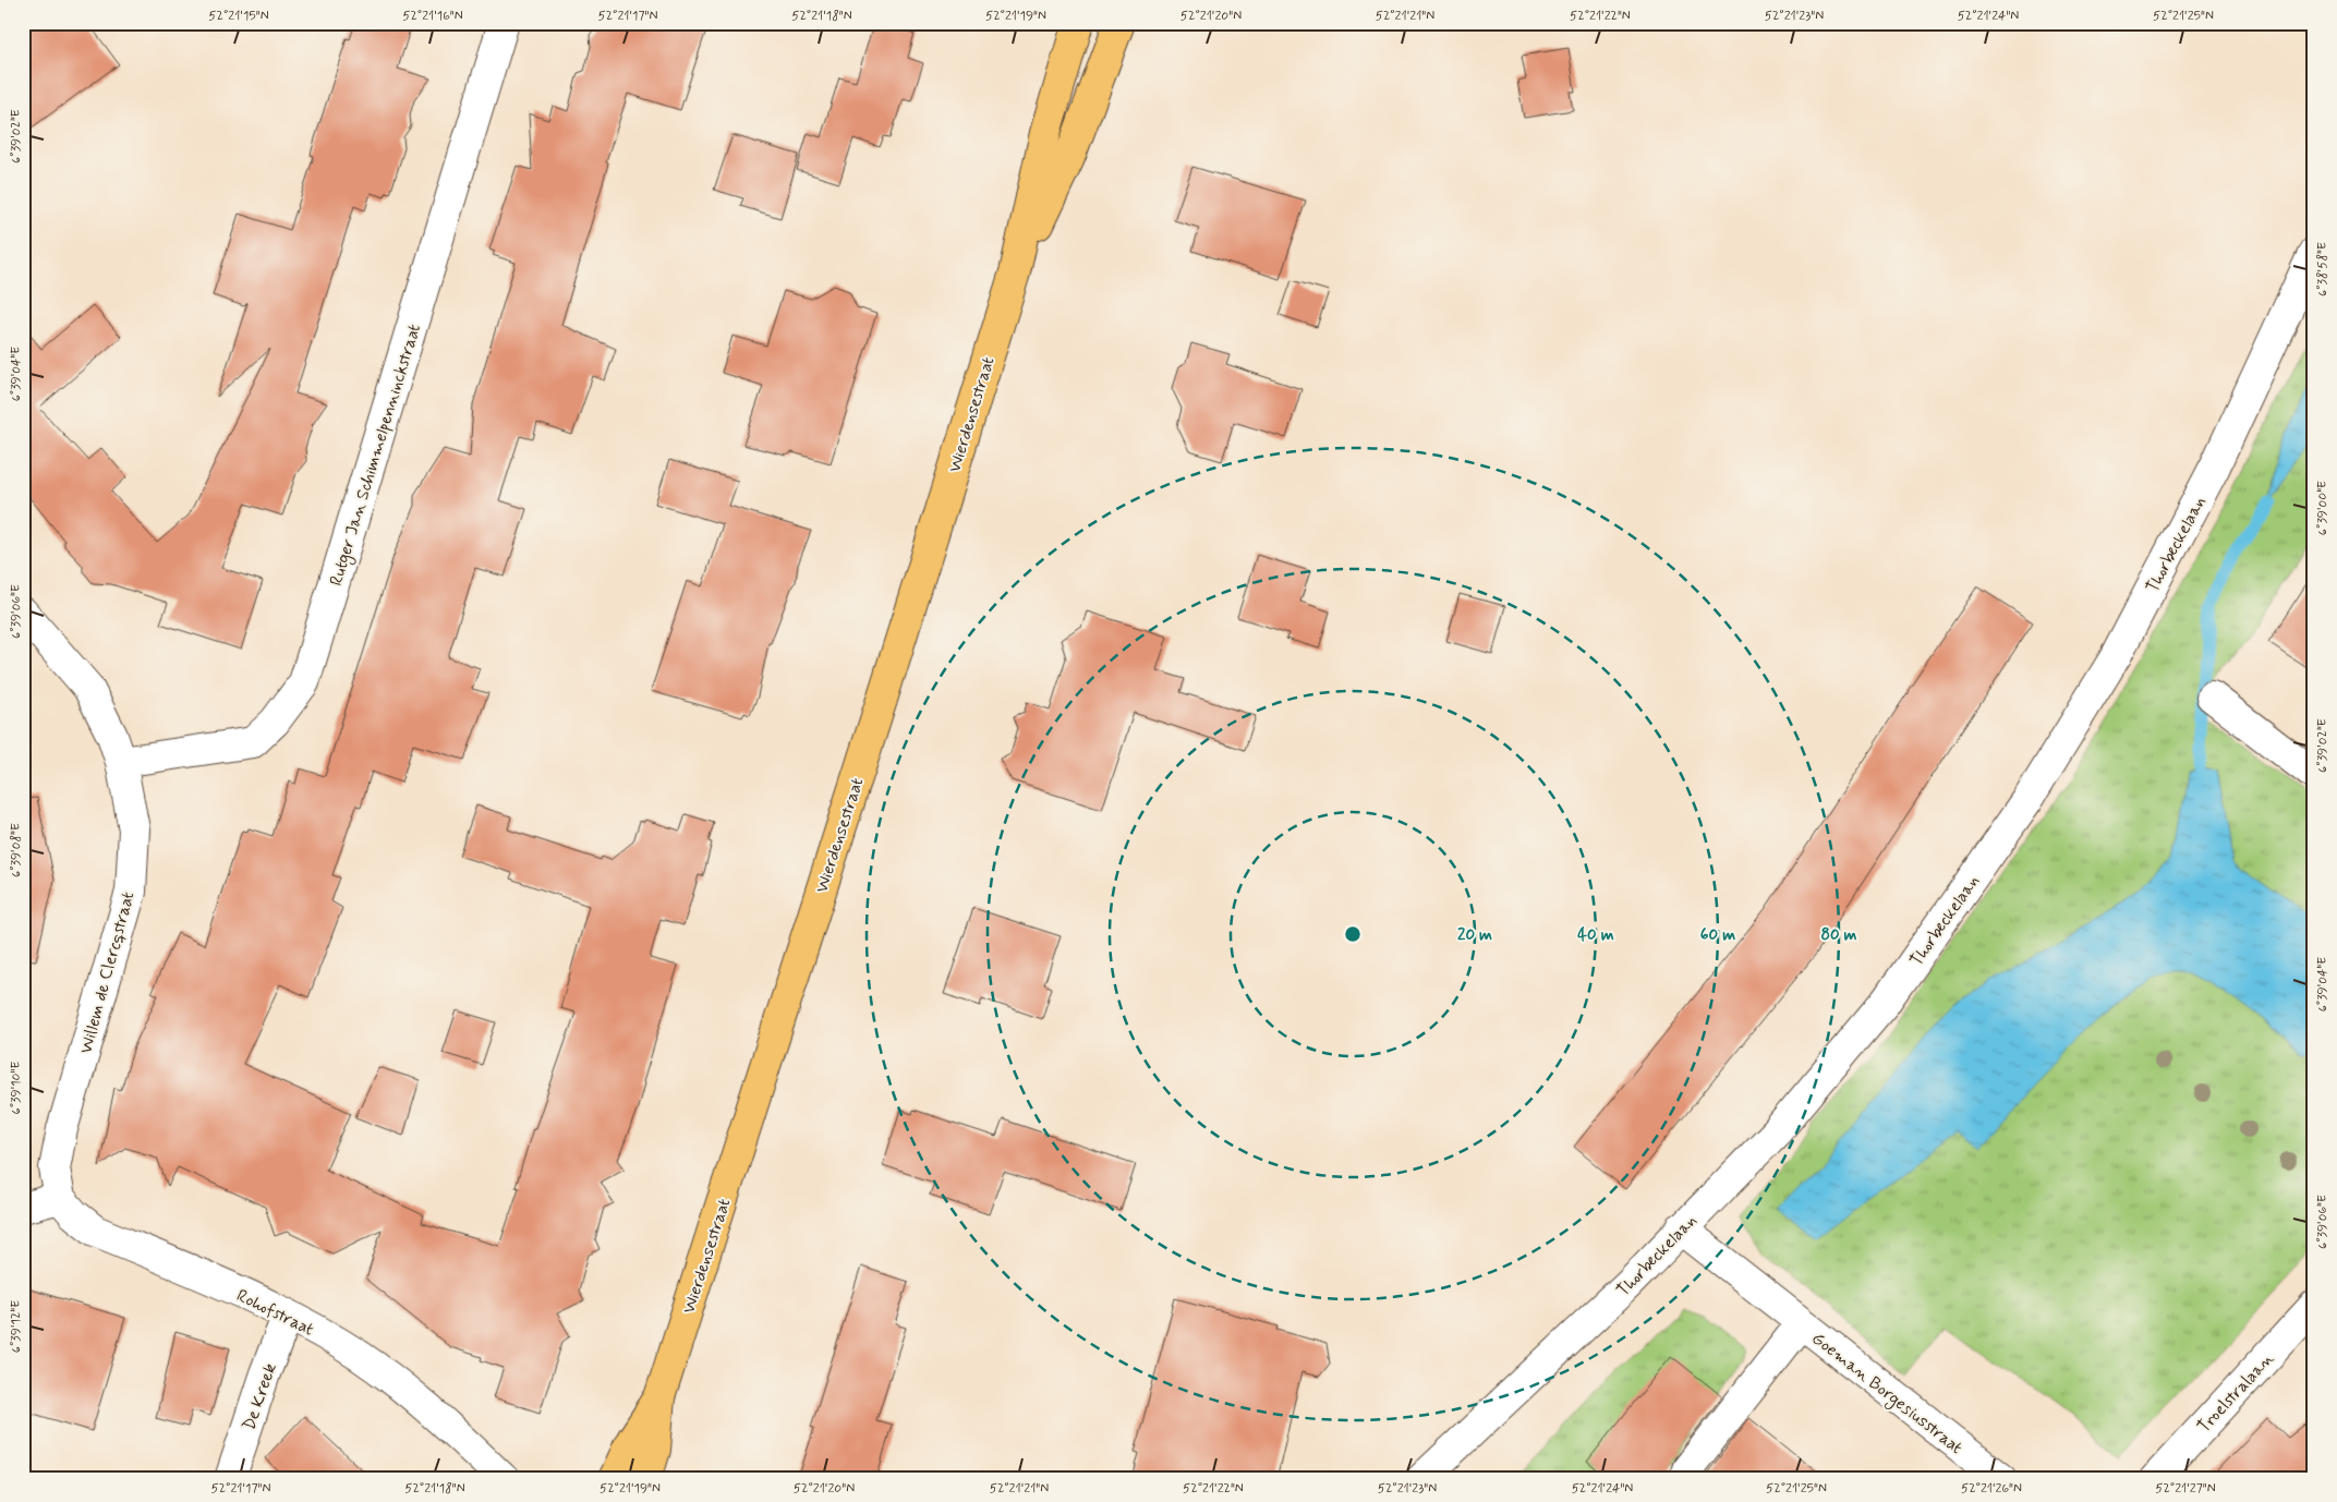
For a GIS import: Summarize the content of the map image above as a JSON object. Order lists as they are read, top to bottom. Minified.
{"streets":{"main road":["Wierdensestraat"],"street":["Rutger Jan Schimmelpenninckstraat","Thorbeckelaan","Willem de Clercqstraat","Rohofstraat","Goeman Borgesiusstraat","Troelstralaan","De Kreek"]},"crossings":[["Rutger Jan Schimmelpenninckstraat","Willem de Clercqstraat"],["Thorbeckelaan","Goeman Borgesiusstraat"],["Willem de Clercqstraat","Rohofstraat"],["Rohofstraat","De Kreek"]],"coordinates":["52°21'15\"N","52°21'16\"N","52°21'17\"N","52°21'18\"N","52°21'19\"N","52°21'20\"N","52°21'21\"N","52°21'22\"N","52°21'23\"N","52°21'24\"N","52°21'25\"N","6°39'02\"E","6°38'58\"E","6°39'04\"E","6°39'00\"E","6°39'06\"E","6°39'08\"E","6°39'10\"E","6°39'12\"E","52°21'26\"N","52°21'27\"N"],"rings":["20 m","40 m","60 m","80 m"]}
